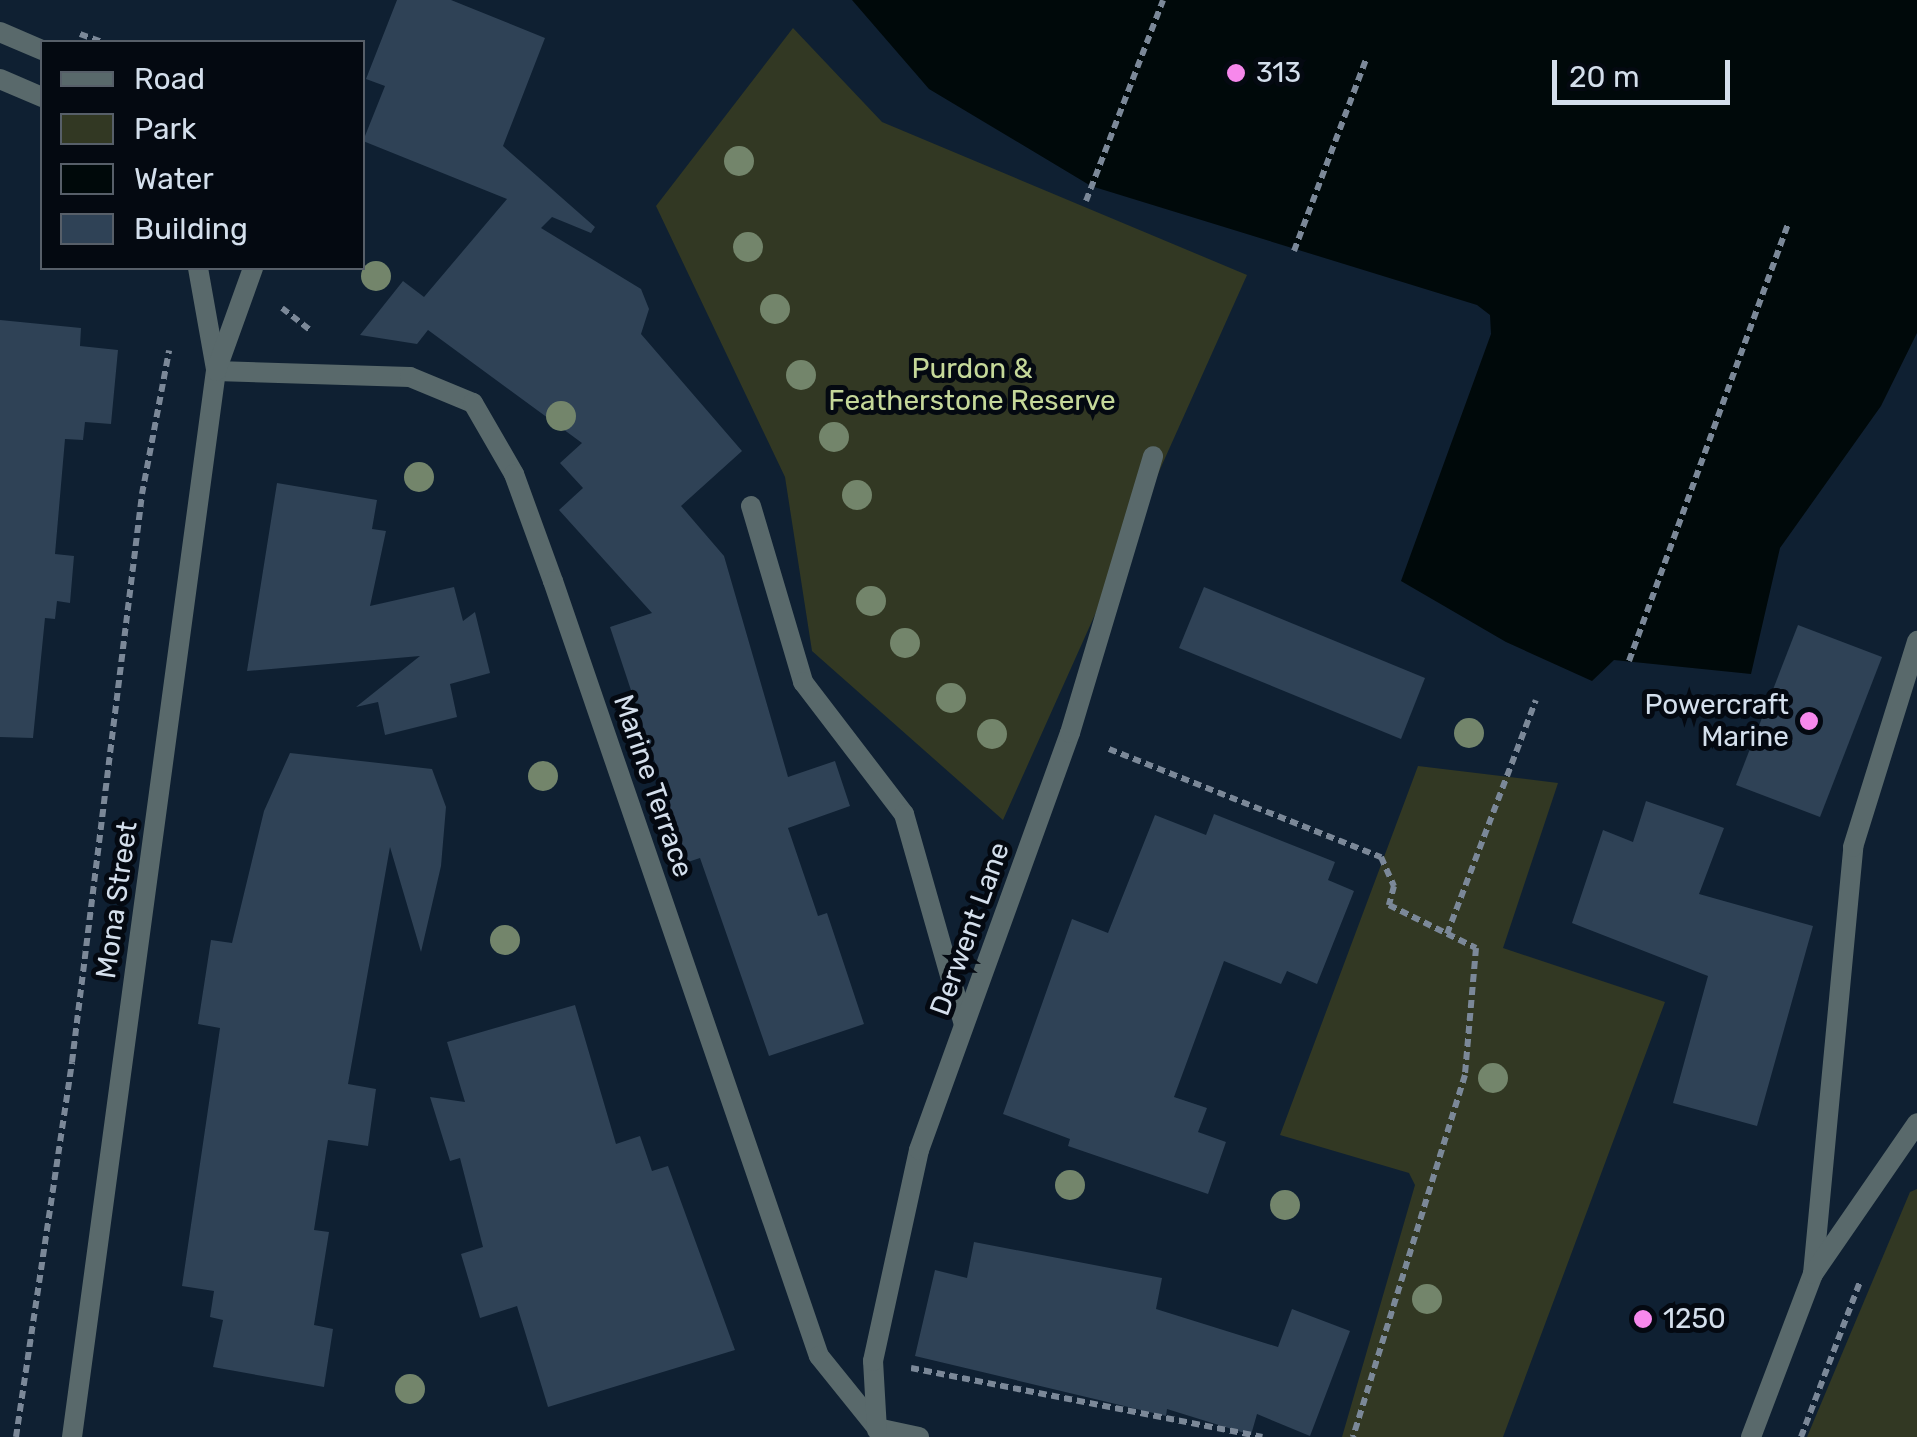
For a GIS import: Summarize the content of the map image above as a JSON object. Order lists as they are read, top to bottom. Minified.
{"streets":{"street":["Marine Terrace","Mona Street","Derwent Lane"]},"crossings":[["Marine Terrace","Mona Street"],["Marine Terrace","Derwent Lane"]],"parks":["Purdon & Featherstone Reserve"],"places":["313","Powercraft Marine","1250"],"legend":["Road","Park","Water","Building"],"scale_bar":"20 m"}
